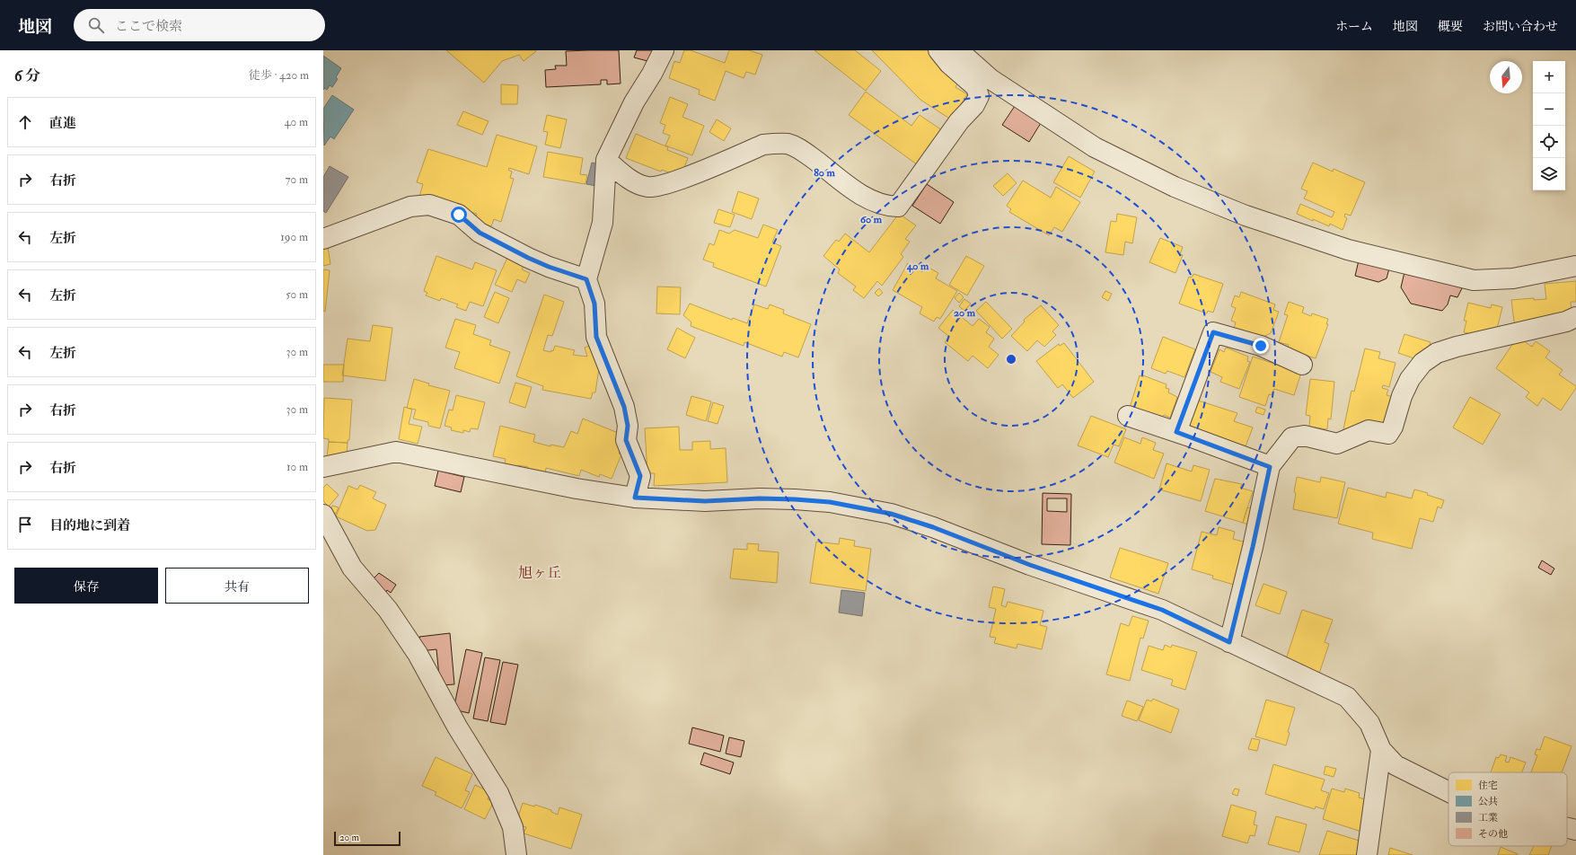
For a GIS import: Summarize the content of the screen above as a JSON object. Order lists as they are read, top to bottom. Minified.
{"districts":["旭ヶ丘"],"legend":["住宅","公共","工業","その他"],"scale_bar":"20 m","north":"bottom","page":{"header":"地図","search":"ここで検索","nav":["ホーム","地図","概要","お問い合わせ"],"heading":["6 分","徒歩 · 420 m"],"map_buttons":["+","−"],"list":[["直進","40 m"],["右折","70 m"],["左折","190 m"],["左折","50 m"],["左折","30 m"],["右折","30 m"],["右折","10 m"],"目的地に到着"],"buttons":["保存","共有"],"scale":"20 m"},"rings":["80 m","60 m","40 m","20 m"]}
